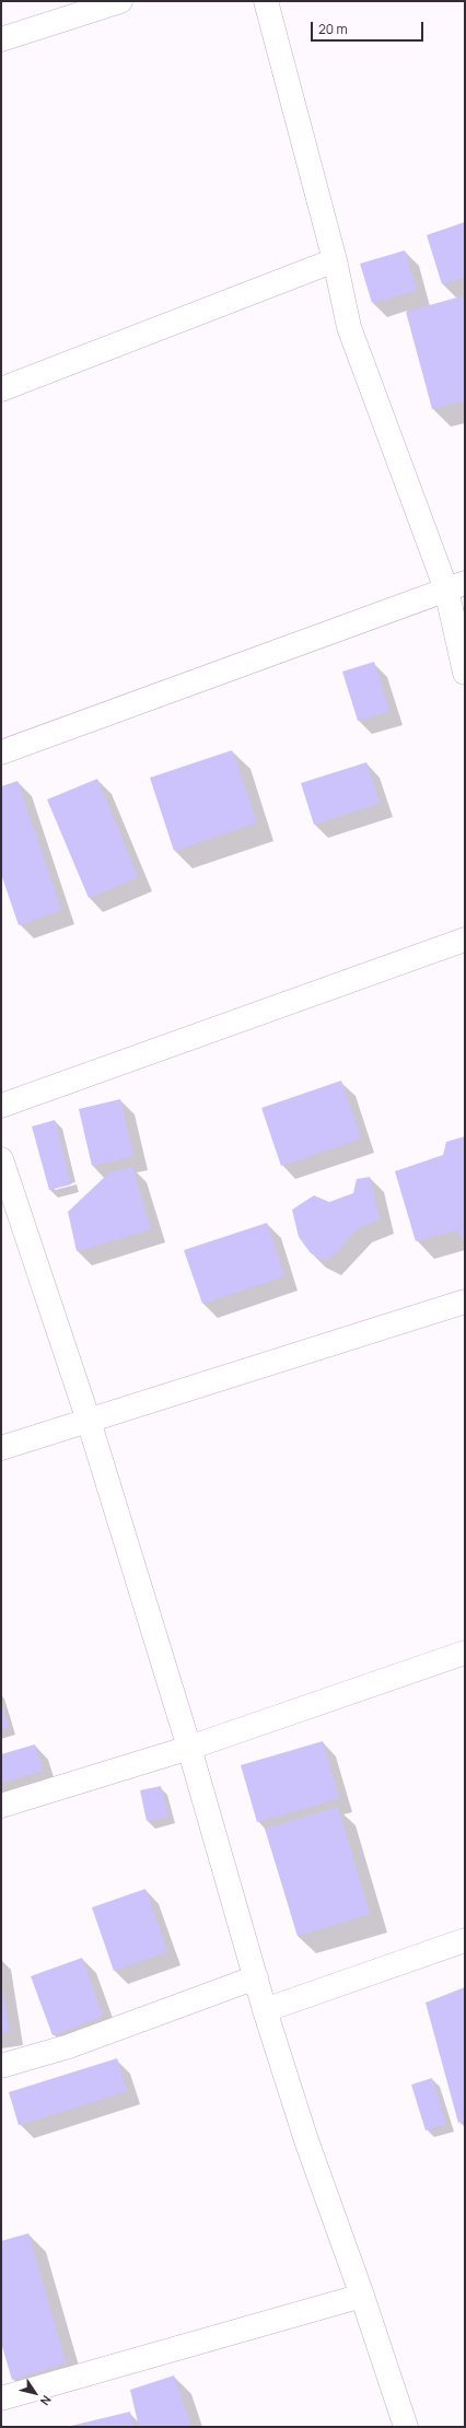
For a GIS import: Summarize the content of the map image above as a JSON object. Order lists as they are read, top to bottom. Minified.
{"scale_bar":"20 m","north":"bottom right"}
